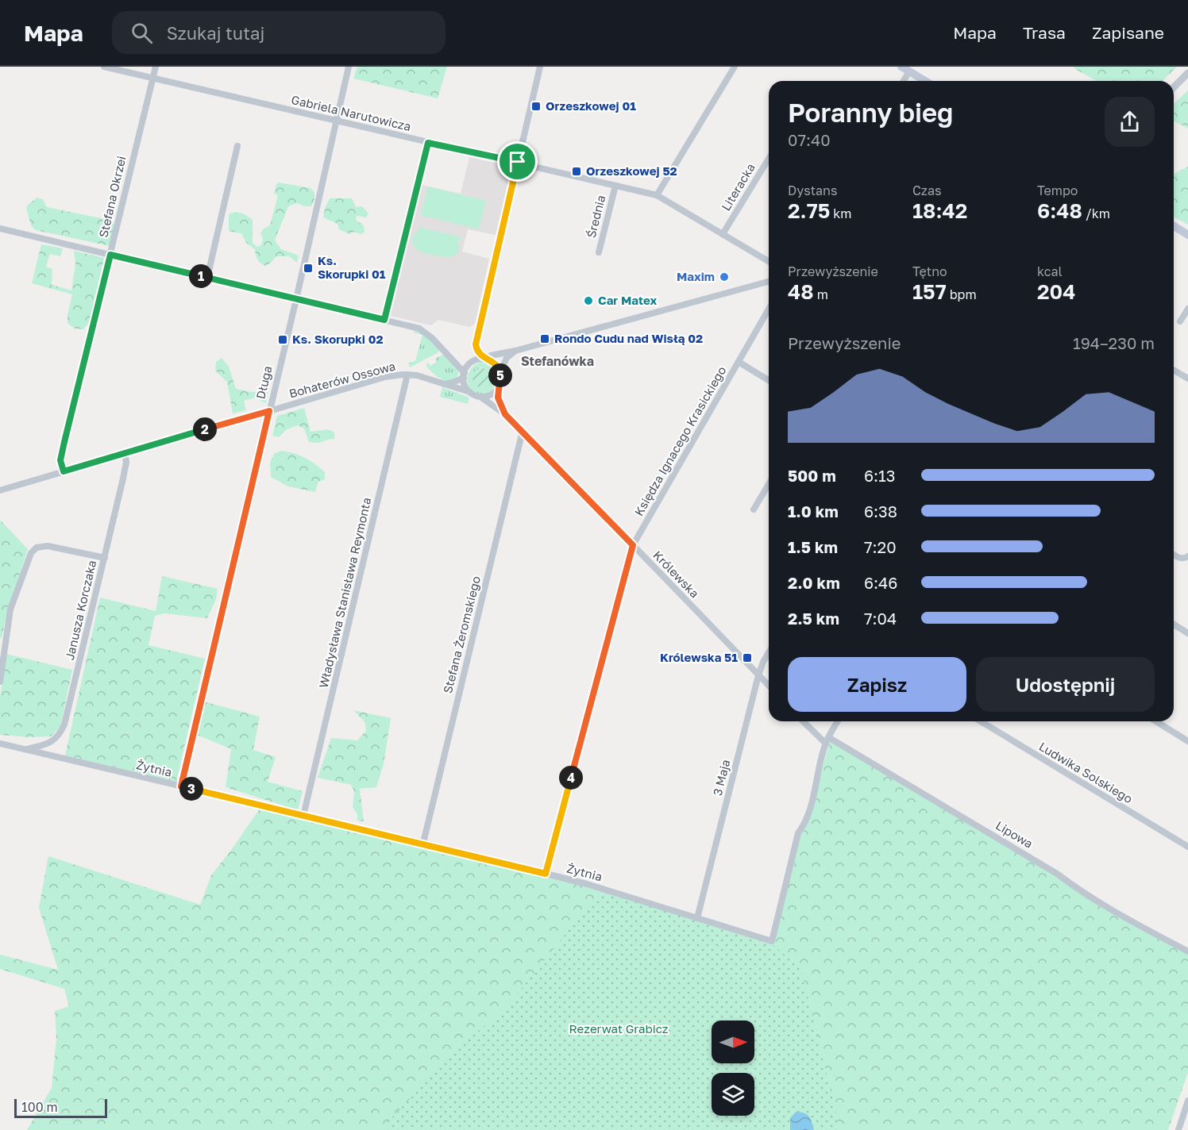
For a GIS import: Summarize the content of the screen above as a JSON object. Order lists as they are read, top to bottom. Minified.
{"streets":{"street":["Gabriela Narutowicza","Literacka","Stefana Okrzei","Średnia","Bohaterów Ossowa","Długa","Księdza Ignacego Krasickiego","Królewska","Władysława Stanisława Reymonta","Janusza Korczaka","Stefana Żeromskiego","Żytnia","Ludwika Solskiego","3 Maja","Lipowa"]},"crossings":[["Gabriela Narutowicza","Literacka"],["Gabriela Narutowicza","Stefana Okrzei"],["Gabriela Narutowicza","Średnia"],["Gabriela Narutowicza","Długa"],["Stefana Okrzei","Bohaterów Ossowa"],["Bohaterów Ossowa","Długa"],["Bohaterów Ossowa","Królewska"],["Bohaterów Ossowa","Władysława Stanisława Reymonta"],["Bohaterów Ossowa","Janusza Korczaka"],["Długa","Żytnia"],["Księdza Ignacego Krasickiego","Królewska"],["Księdza Ignacego Krasickiego","Żytnia"],["Królewska","Stefana Żeromskiego"],["Królewska","3 Maja"],["Władysława Stanisława Reymonta","Żytnia"],["Janusza Korczaka","Żytnia"],["Stefana Żeromskiego","Żytnia"],["Żytnia","3 Maja"],["Żytnia","Lipowa"]],"districts":["Stefanówka"],"parks":["Rezerwat Grabicz"],"places":{"transit":["Orzeszkowej 01","Orzeszkowej 52","Ks. Skorupki 01","Rondo Cudu nad Wisłą 02","Ks. Skorupki 02","Królewska 51"],"other":["Maxim","Car Matex"]},"scale_bar":"100 m","north":"right","page":{"header":"Mapa","search":"Szukaj tutaj","nav":["Mapa","Trasa","Zapisane"],"heading":["Poranny bieg","07:40"],"stats":[["Dystans","2.75 km"],["Czas","18:42"],["Tempo","6:48 /km"],["Przewyższenie","48 m"],["Tętno","157 bpm"],["kcal","204"]],"pins":["1","5","2","4","3"],"chart":["Przewyższenie","194–230 m"],"list":[{"name":"500 m","note":"6:13"},{"name":"1.0 km","note":"6:38"},{"name":"1.5 km","note":"7:20"},{"name":"2.0 km","note":"6:46"},{"name":"2.5 km","note":"7:04"}],"buttons":["Zapisz","Udostępnij"],"scale":"100 m"}}
